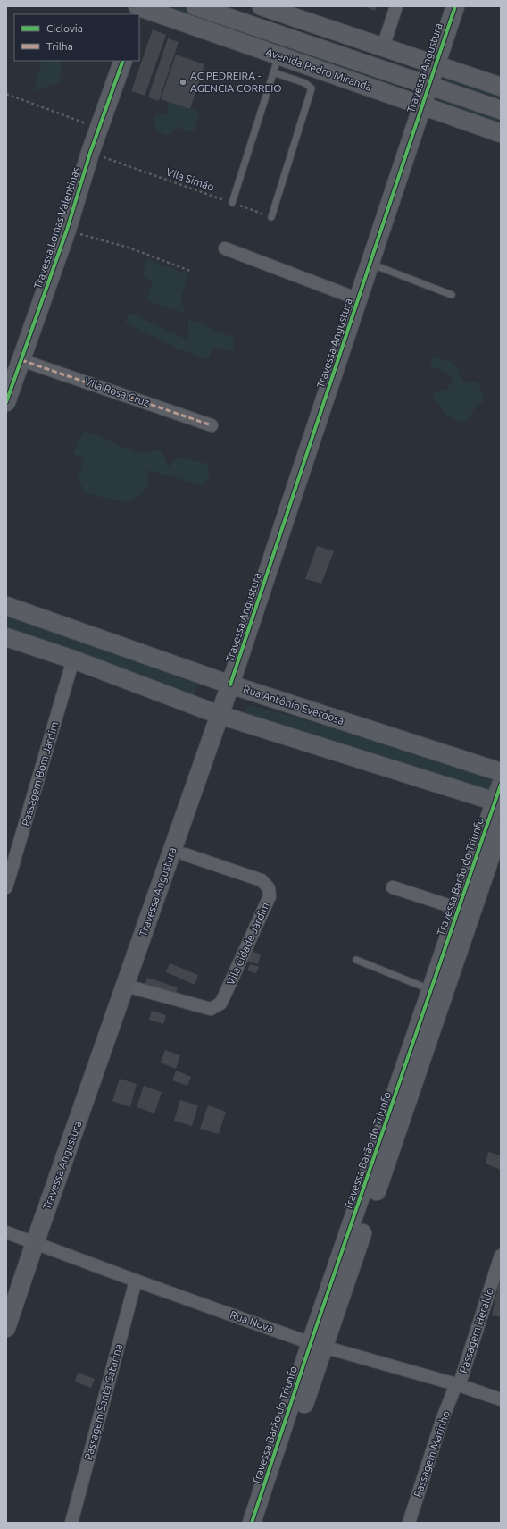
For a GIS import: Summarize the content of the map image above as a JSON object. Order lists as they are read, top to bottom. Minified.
{"streets":{"street":["Travessa Angustura","Avenida Pedro Miranda","Travessa Lomas Valentinas","Vila Rosa Cruz","Rua Antônio Everdosa","Passagem Bom Jardim","Travessa Barão do Triunfo","Vila Cidade Jardim","Rua Nova","Passagem Heraldo","Passagem Santa Catarina","Passagem Marinho"],"path":["Vila Simão"]},"crossings":[["Travessa Angustura","Avenida Pedro Miranda"],["Travessa Angustura","Rua Antônio Everdosa"],["Travessa Angustura","Vila Cidade Jardim"],["Travessa Angustura","Rua Nova"],["Travessa Lomas Valentinas","Vila Rosa Cruz"],["Travessa Barão do Triunfo","Rua Nova"],["Rua Nova","Passagem Heraldo"],["Rua Nova","Passagem Santa Catarina"],["Rua Nova","Passagem Marinho"],["Passagem Heraldo","Passagem Marinho"]],"places":["AC PEDREIRA - AGENCIA CORREIO"],"legend":["Ciclovia","Trilha"]}
